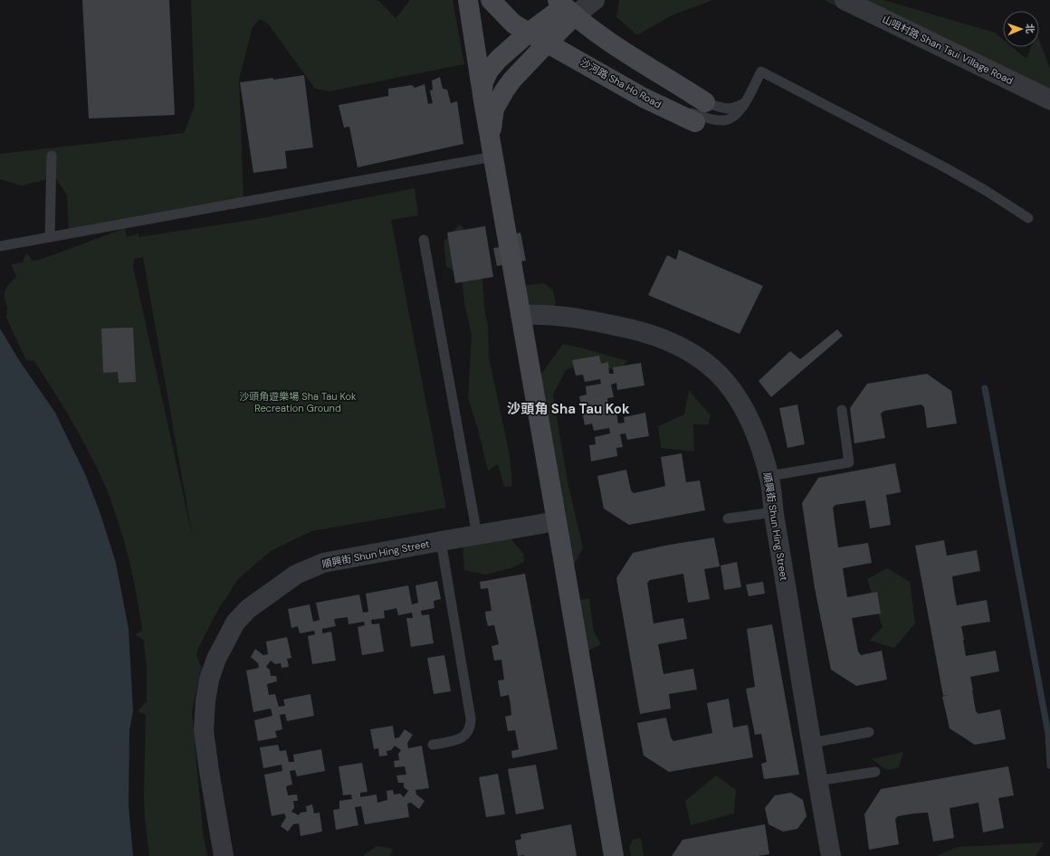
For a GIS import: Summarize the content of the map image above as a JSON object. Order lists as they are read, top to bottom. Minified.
{"streets":{"street":["山咀村路 Shan Tsui Village Road","沙河路 Sha Ho Road","順興街 Shun Hing Street"]},"districts":["沙頭角 Sha Tau Kok"],"parks":["沙頭角遊樂場 Sha Tau Kok Recreation Ground"],"north":"right"}
